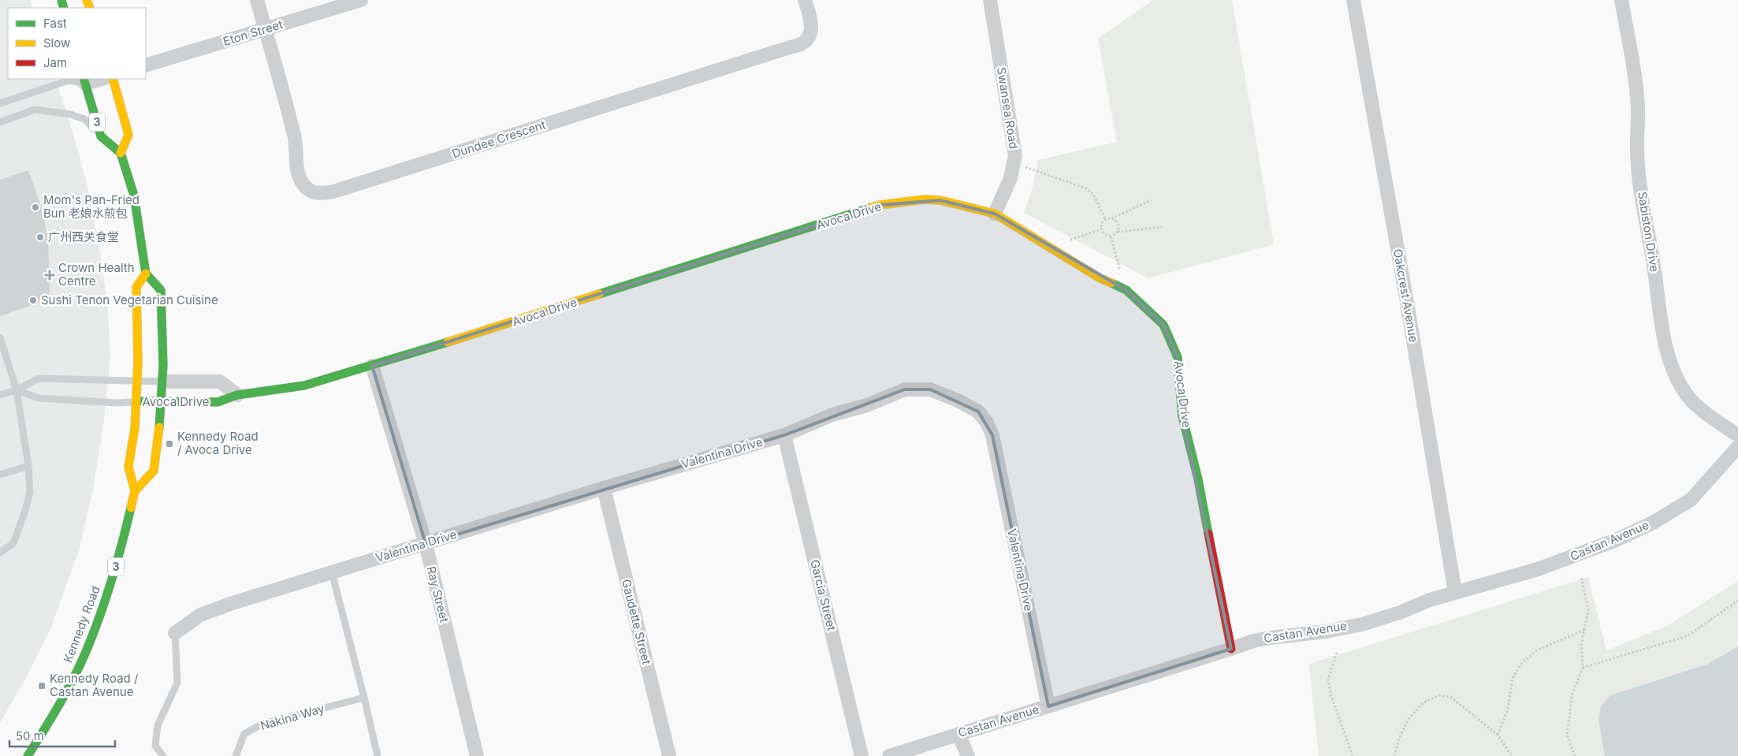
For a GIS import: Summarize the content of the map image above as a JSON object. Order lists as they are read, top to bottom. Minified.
{"streets":{"street":["Eton Street","Swansea Road","3","Dundee Crescent","Avoca Drive","Sabiston Drive","Oakcrest Avenue","Valentina Drive","Castan Avenue","Ray Street","Garcia Street","Gaudette Street","Kennedy Road"],"lane":["Nakina Way"]},"crossings":[["Eton Street","Dundee Crescent"],["Swansea Road","Avoca Drive"],["Avoca Drive","Castan Avenue"],["Avoca Drive","Ray Street"],["Avoca Drive","Kennedy Road"],["Oakcrest Avenue","Castan Avenue"],["Valentina Drive","Castan Avenue"],["Valentina Drive","Ray Street"],["Valentina Drive","Garcia Street"],["Valentina Drive","Gaudette Street"]],"places":{"other":["Mom's Pan-Fried Bun 老娘水煎包","广州西关食堂","Sushi Tenon Vegetarian Cuisine"],"health":["Crown Health Centre"],"transit":["Kennedy Road / Avoca Drive","Kennedy Road / Castan Avenue"]},"legend":["Fast","Slow","Jam"],"scale_bar":"50 m"}
